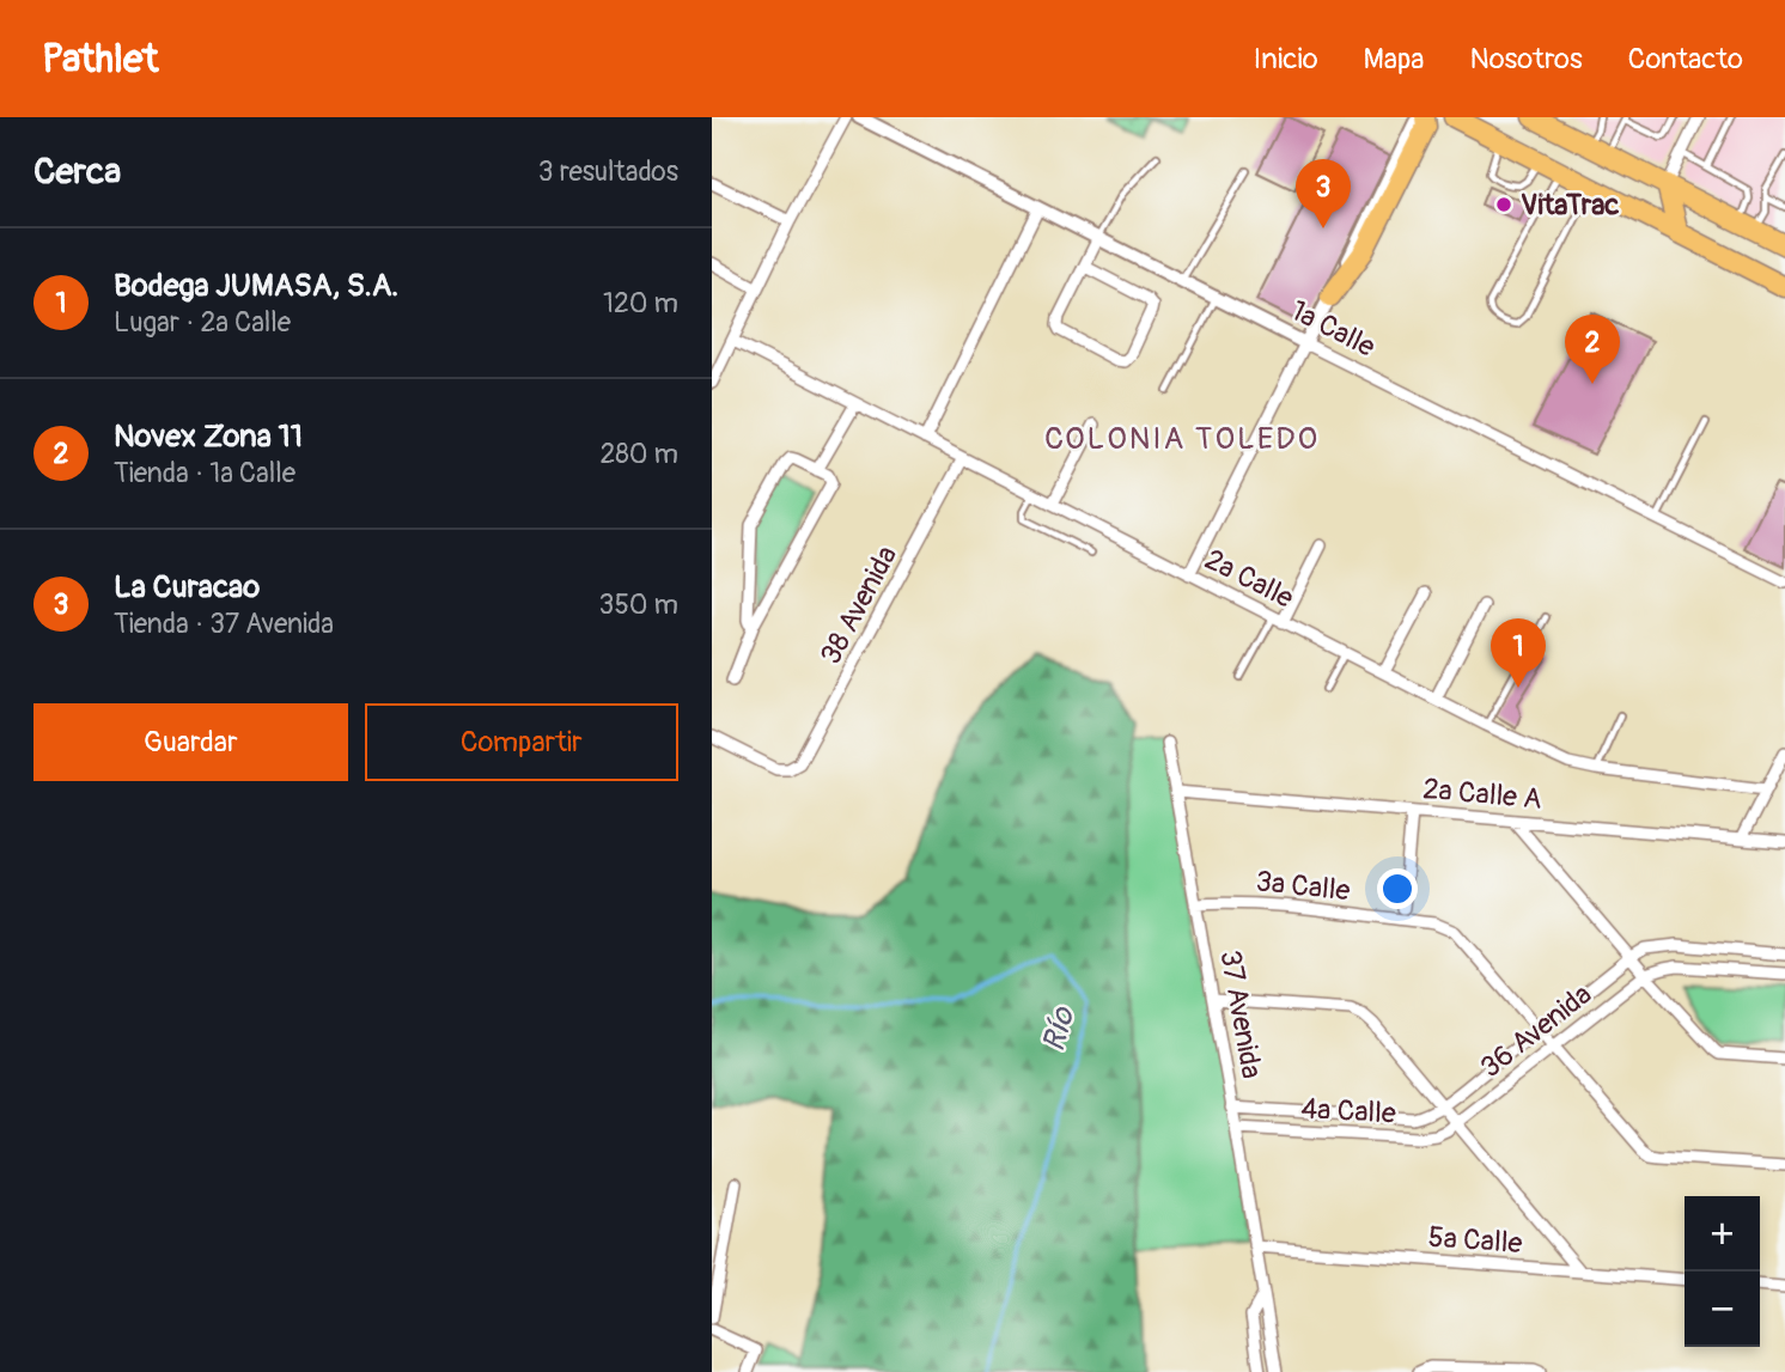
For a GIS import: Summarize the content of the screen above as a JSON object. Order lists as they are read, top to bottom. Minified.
{"streets":{"street":["1a Calle","2a Calle","38 Avenida","2a Calle A","3a Calle","37 Avenida","36 Avenida","4a Calle","5a Calle"]},"crossings":[["2a Calle","38 Avenida"],["2a Calle A","37 Avenida"],["3a Calle","37 Avenida"],["3a Calle","36 Avenida"],["37 Avenida","4a Calle"],["37 Avenida","5a Calle"],["36 Avenida","4a Calle"]],"districts":["COLONIA TOLEDO"],"water":["Río"],"places":["VitaTrac"],"page":{"header":"Pathlet","nav":["Inicio","Mapa","Nosotros","Contacto"],"heading":["Cerca","3 resultados"],"pins":["3","2","1"],"list":[{"mark":"1","name":"Bodega JUMASA, S.A.","note":"Lugar · 2a Calle","value":"120 m"},{"mark":"2","name":"Novex Zona 11","note":"Tienda · 1a Calle","value":"280 m"},{"mark":"3","name":"La Curacao","note":"Tienda · 37 Avenida","value":"350 m"}],"buttons":["Guardar","Compartir"],"map_buttons":["+","−"]}}
